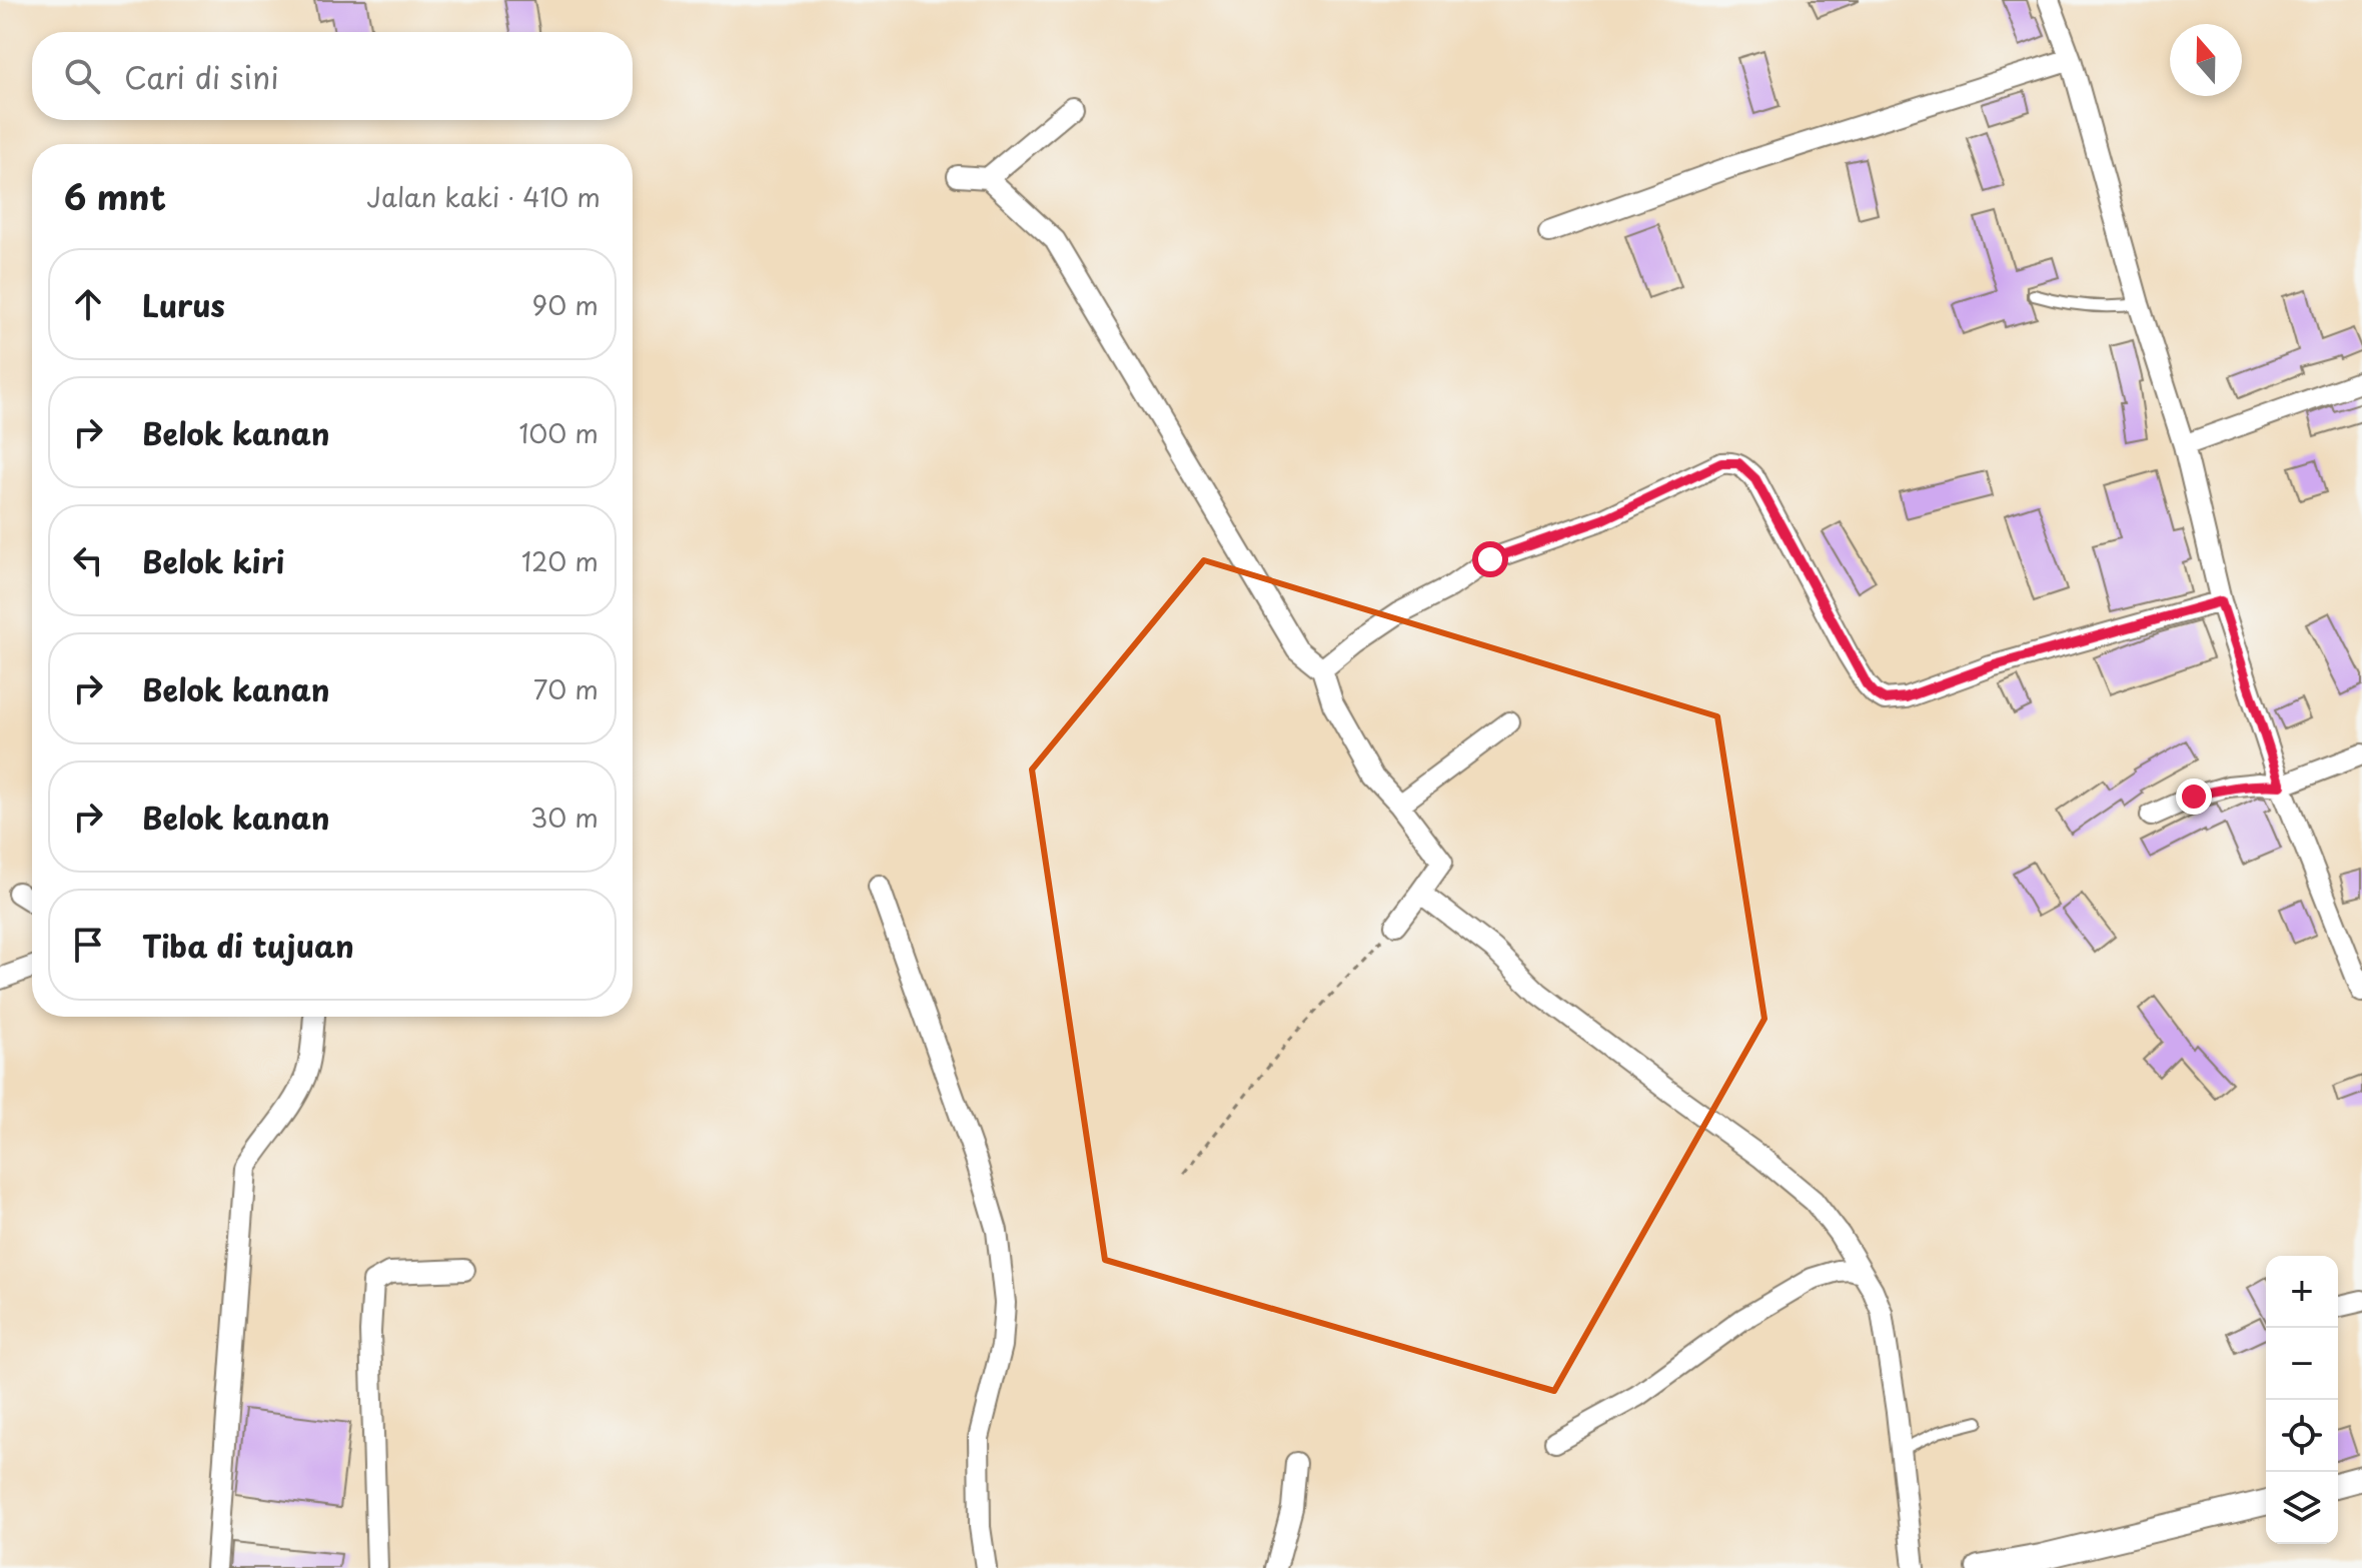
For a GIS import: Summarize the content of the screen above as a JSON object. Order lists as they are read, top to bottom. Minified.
{"north":"top","page":{"search":"Cari di sini","heading":["6 mnt","Jalan kaki · 410 m"],"list":[["Lurus","90 m"],["Belok kanan","100 m"],["Belok kiri","120 m"],["Belok kanan","70 m"],["Belok kanan","30 m"],"Tiba di tujuan"],"map_buttons":["+","−"]}}
